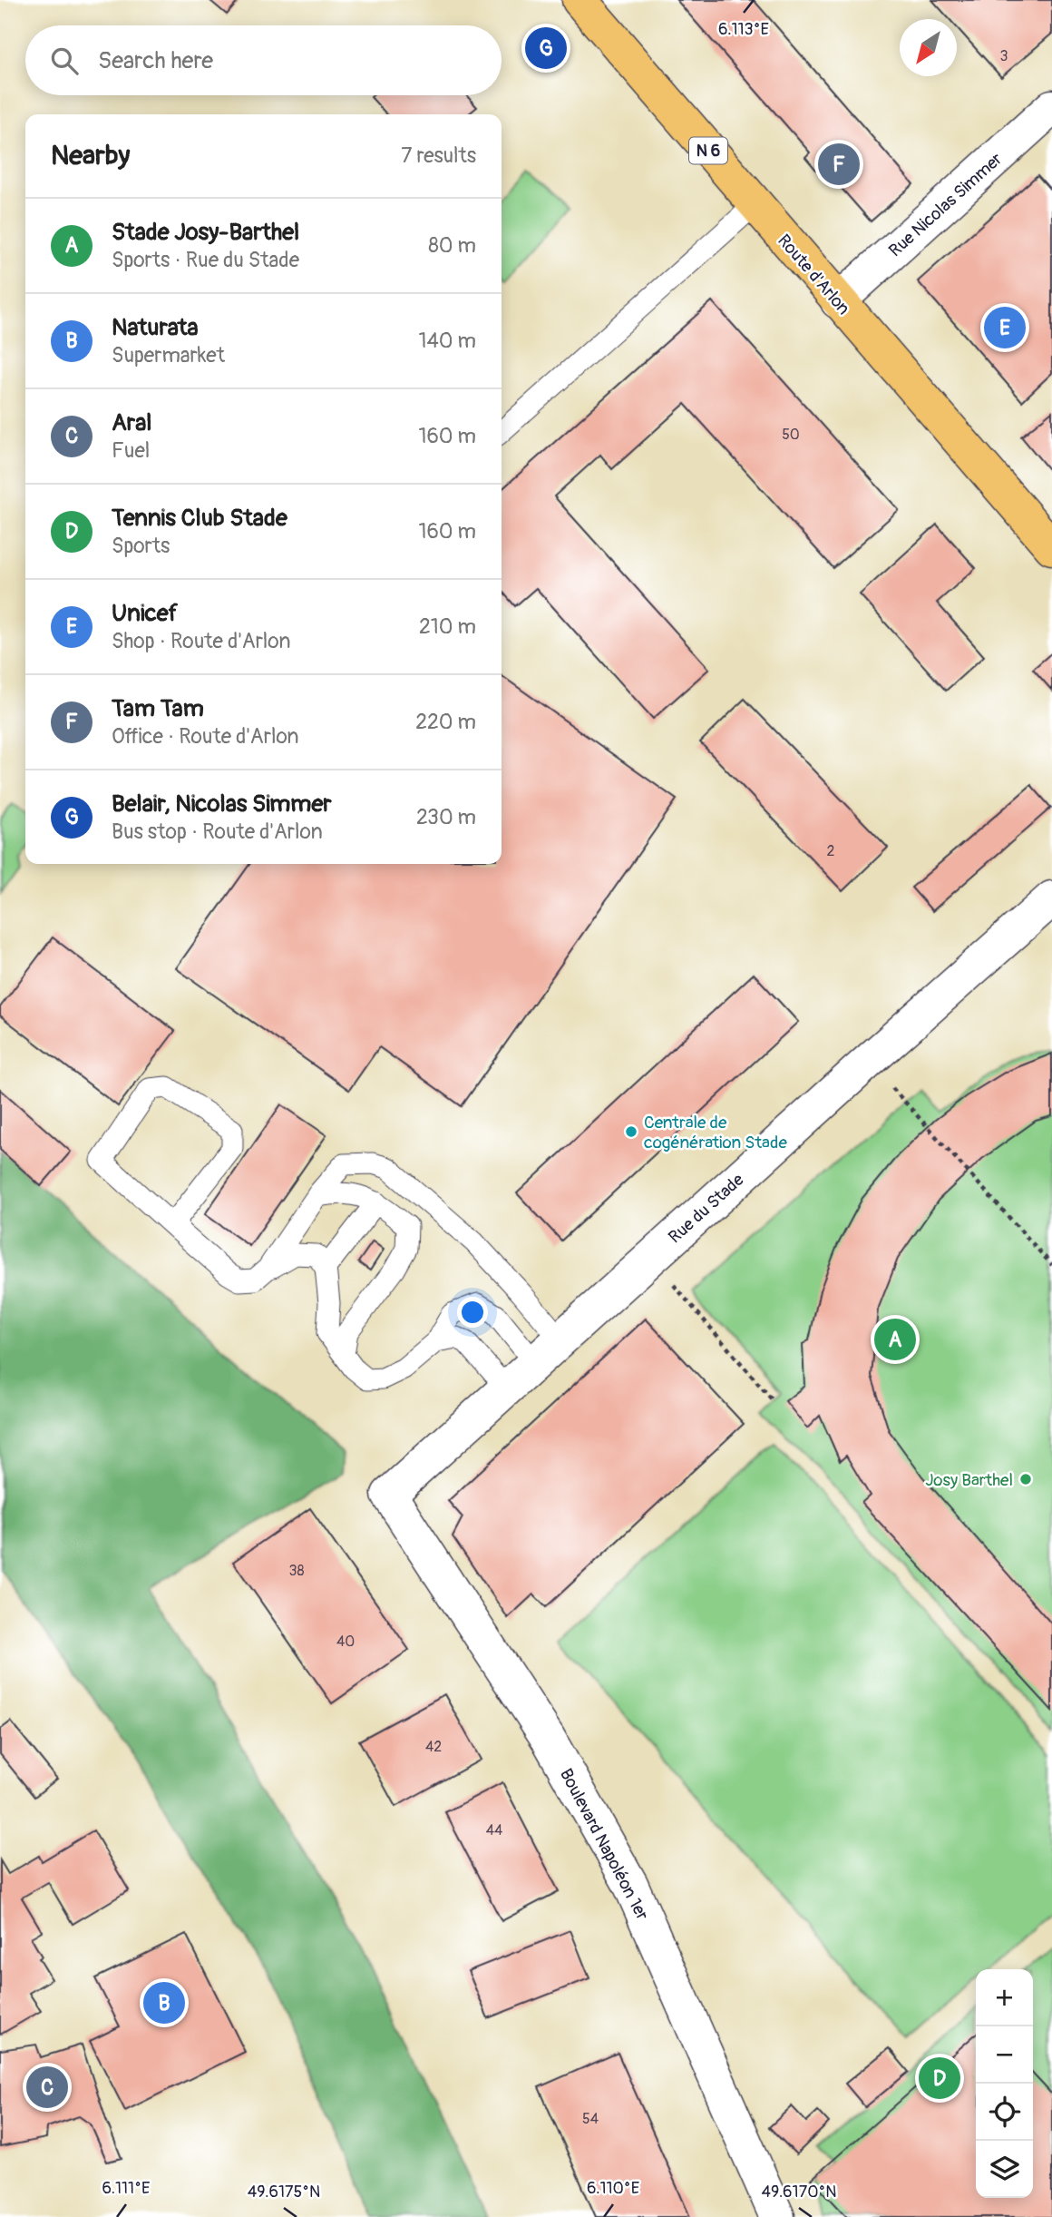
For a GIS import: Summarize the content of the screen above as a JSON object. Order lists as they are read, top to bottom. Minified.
{"streets":{"main road":["N 6","Route d'Arlon"],"street":["Rue Nicolas Simmer","Rue du Stade","Boulevard Napoléon 1er"]},"crossings":[["Rue Nicolas Simmer","Route d'Arlon"],["Rue du Stade","Boulevard Napoléon 1er"]],"places":["Centrale de cogénération Stade","Josy Barthel"],"house_numbers":["3","50","2","38","40","42","44","54"],"north":"bottom left","page":{"pins":["G","F","E","A","B","D","C"],"search":"Search here","heading":["Nearby","7 results"],"list":[{"mark":"A","name":"Stade Josy-Barthel","note":"Sports · Rue du Stade","value":"80 m"},{"mark":"B","name":"Naturata","note":"Supermarket","value":"140 m"},{"mark":"C","name":"Aral","note":"Fuel","value":"160 m"},{"mark":"D","name":"Tennis Club Stade","note":"Sports","value":"160 m"},{"mark":"E","name":"Unicef","note":"Shop · Route d'Arlon","value":"210 m"},{"mark":"F","name":"Tam Tam","note":"Office · Route d'Arlon","value":"220 m"},{"mark":"G","name":"Belair, Nicolas Simmer","note":"Bus stop · Route d'Arlon","value":"230 m"}],"map_buttons":["+","−"]},"coordinates":["6.113°E","6.111°E","6.110°E","49.6175°N","49.6170°N"]}
